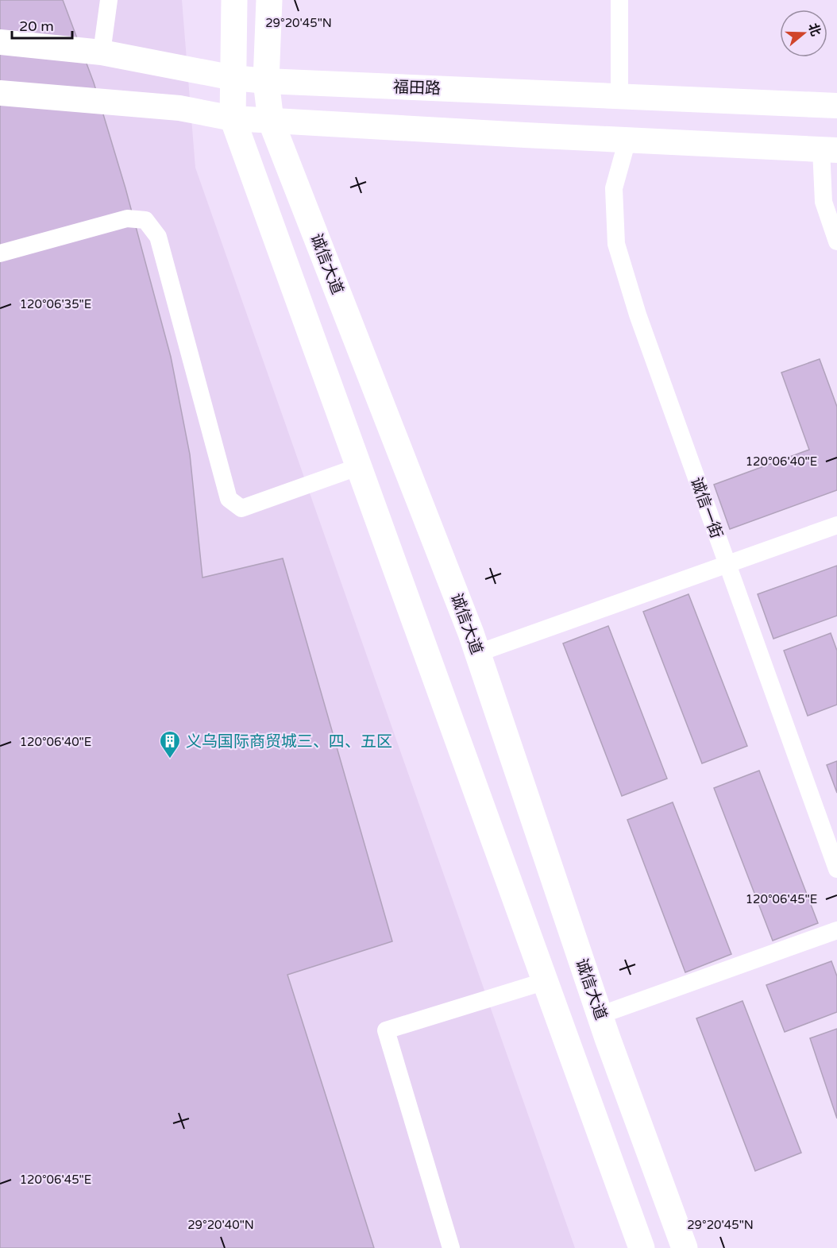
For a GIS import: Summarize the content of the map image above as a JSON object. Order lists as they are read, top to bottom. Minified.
{"streets":{"main road":["福田路","诚信大道"],"street":["诚信一街"]},"crossings":[["福田路","诚信大道"]],"places":{"building":["义乌国际商贸城三、四、五区"]},"scale_bar":"20 m","north":"right","coordinates":["29°20'45\"N","120°06'35\"E","120°06'40\"E","120°06'45\"E","29°20'40\"N"]}
